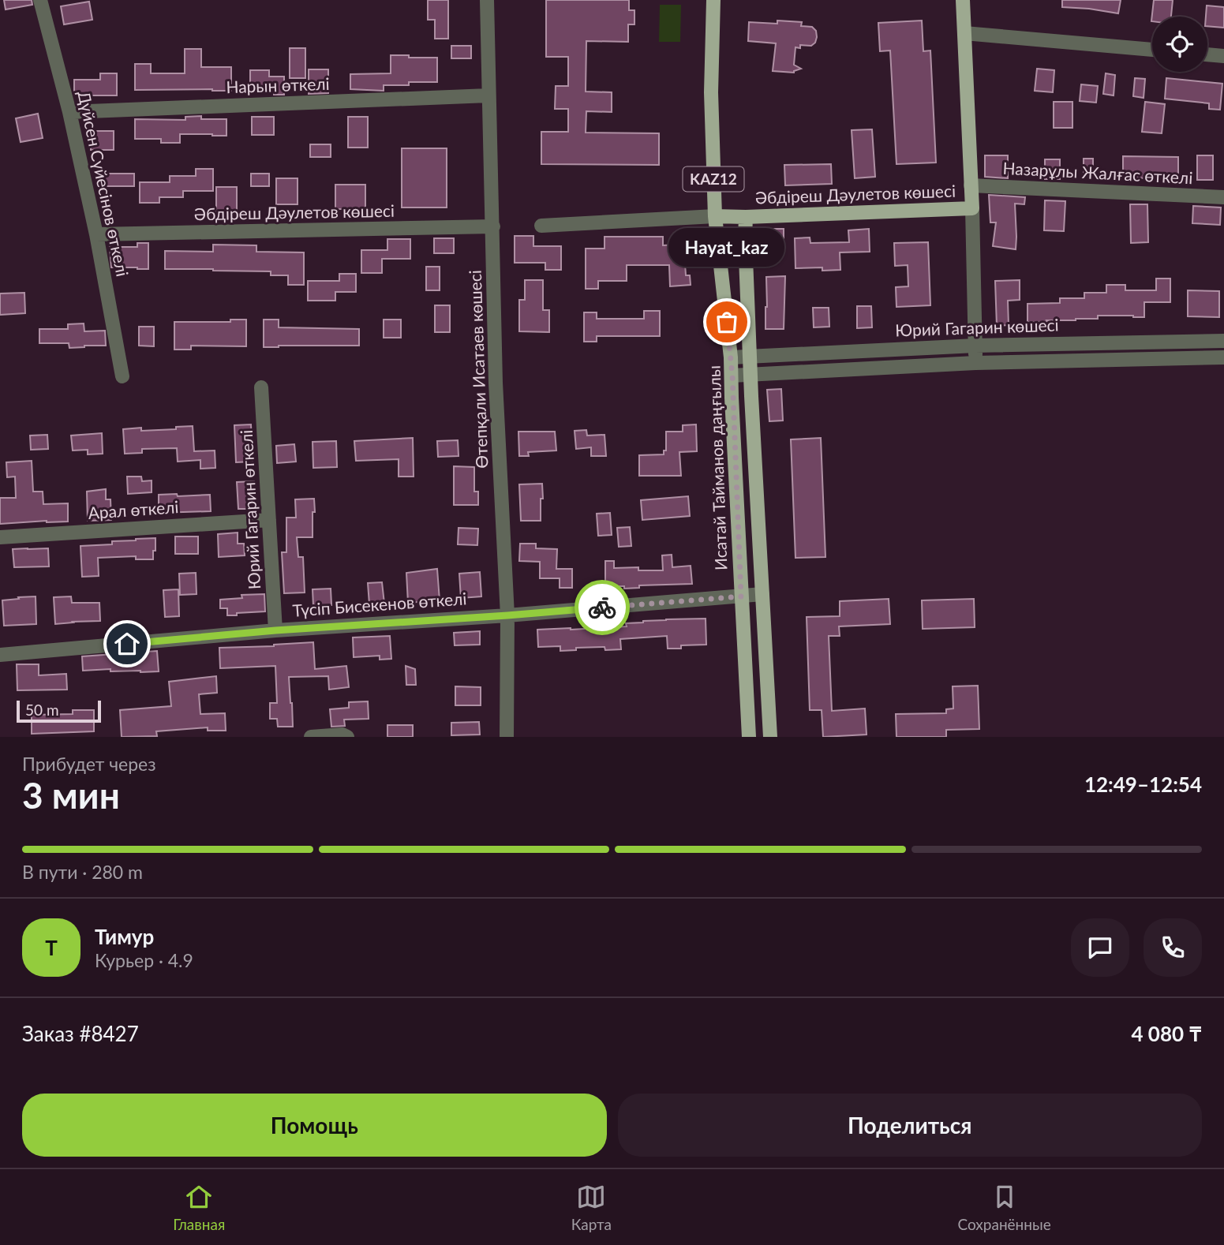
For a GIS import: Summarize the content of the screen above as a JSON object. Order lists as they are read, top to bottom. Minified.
{"streets":{"main road":["KAZ12","Әбдіреш Дәулетов көшесі","Исатай Тайманов даңғылы"],"street":["Нарын өткелі","Назарұлы Жалғас өткелі","Дүйсен Сүйесінов өткелі","Юрий Гагарин көшесі","Өтепқали Исатаев көшесі","Юрий Гагарин өткелі","Арал өткелі","Түсіп Бисекенов өткелі"]},"crossings":[["Нарын өткелі","Дүйсен Сүйесінов өткелі"],["Нарын өткелі","Өтепқали Исатаев көшесі"],["Дүйсен Сүйесінов өткелі","Әбдіреш Дәулетов көшесі"],["Әбдіреш Дәулетов көшесі","Өтепқали Исатаев көшесі"],["Әбдіреш Дәулетов көшесі","Исатай Тайманов даңғылы"],["Юрий Гагарин көшесі","Исатай Тайманов даңғылы"],["Өтепқали Исатаев көшесі","Түсіп Бисекенов өткелі"],["Исатай Тайманов даңғылы","Түсіп Бисекенов өткелі"],["Юрий Гагарин өткелі","Арал өткелі"],["Юрий Гагарин өткелі","Түсіп Бисекенов өткелі"]],"places":["Hayat_kaz"],"scale_bar":"50 m","page":{"bubble":"Hayat_kaz","scale":"50 m","heading":["3 мин","Прибудет через","12:49–12:54"],"panel":["Тимур","Курьер · 4.9","Заказ #8427","4 080 ₸"],"bar":"В пути · 280 m","round":"Т","buttons":["Помощь","Поделиться"],"tabs":["Главная","Карта","Сохранённые"]}}
